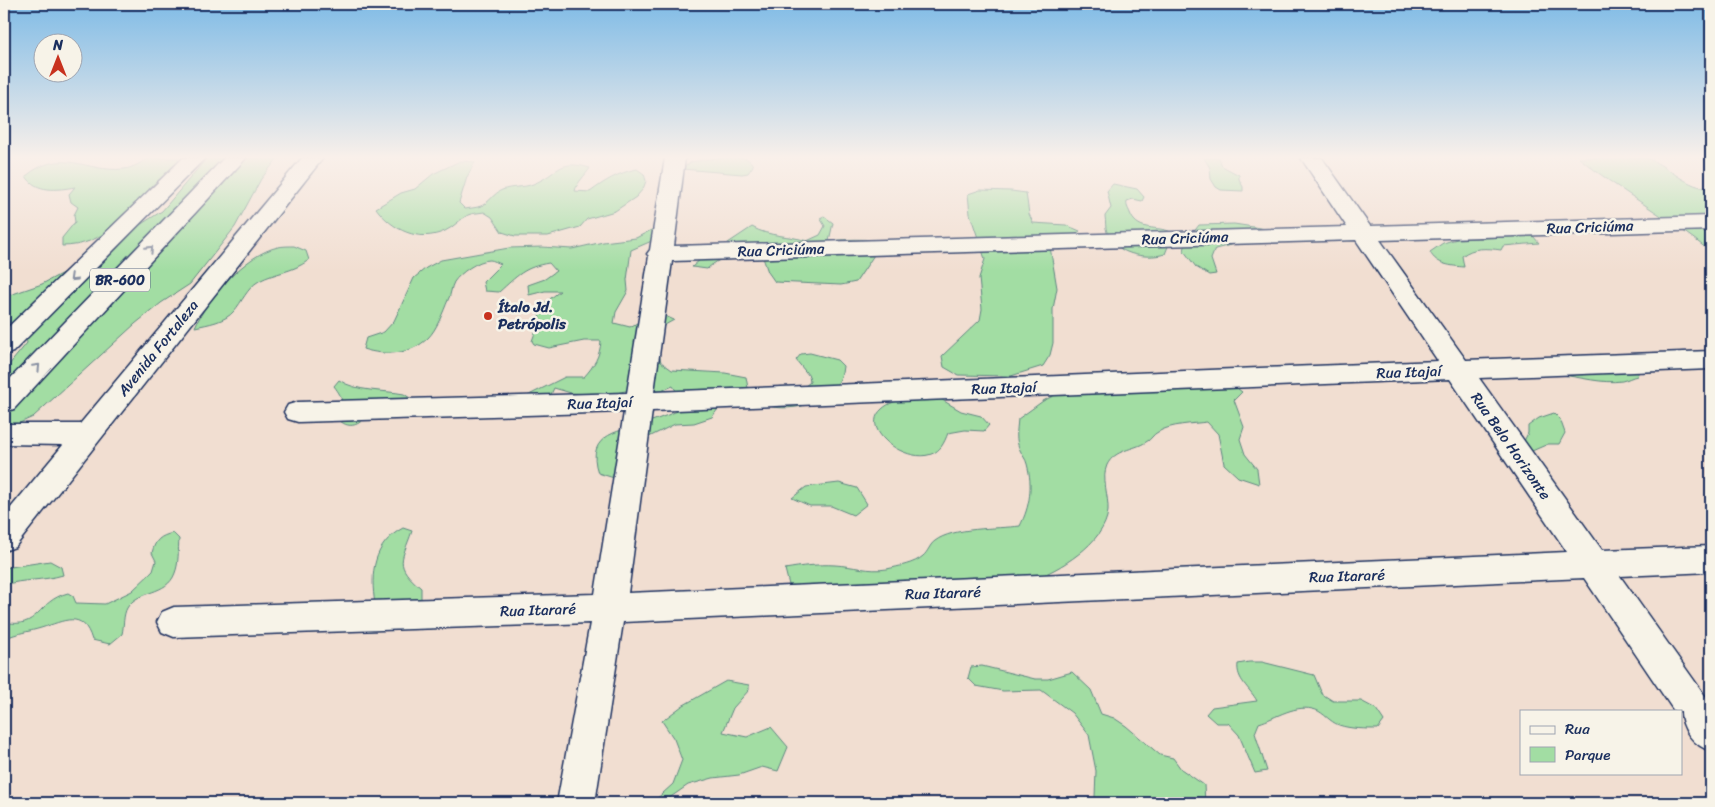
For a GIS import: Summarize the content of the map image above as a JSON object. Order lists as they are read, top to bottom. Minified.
{"streets":{"street":["Rua Criciúma","BR-600","Avenida Fortaleza","Rua Itajaí","Rua Belo Horizonte","Rua Itararé"]},"crossings":[["Rua Criciúma","Rua Belo Horizonte"],["Rua Itajaí","Rua Belo Horizonte"],["Rua Belo Horizonte","Rua Itararé"]],"places":["Ítalo Jd. Petrópolis"],"legend":["Rua","Parque"],"north":"top"}
